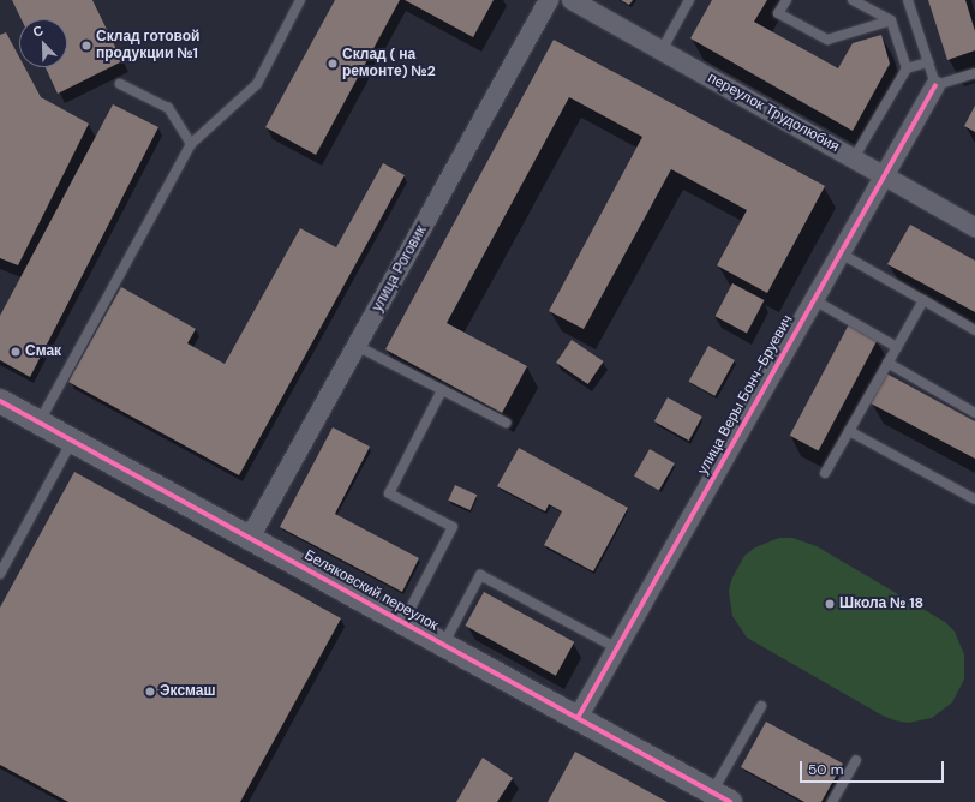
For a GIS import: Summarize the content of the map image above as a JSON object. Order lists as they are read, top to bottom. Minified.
{"streets":{"street":["переулок Трудолюбия","улица Роговик","улица Веры Бонч-Бруевич","Беляковский переулок"]},"crossings":[["переулок Трудолюбия","улица Веры Бонч-Бруевич"],["улица Роговик","Беляковский переулок"],["улица Веры Бонч-Бруевич","Беляковский переулок"]],"places":["Склад готовой продукции №1","Склад ( на ремонте) №2","Смак","Школа № 18","Эксмаш"],"scale_bar":"50 m","north":"top left"}
